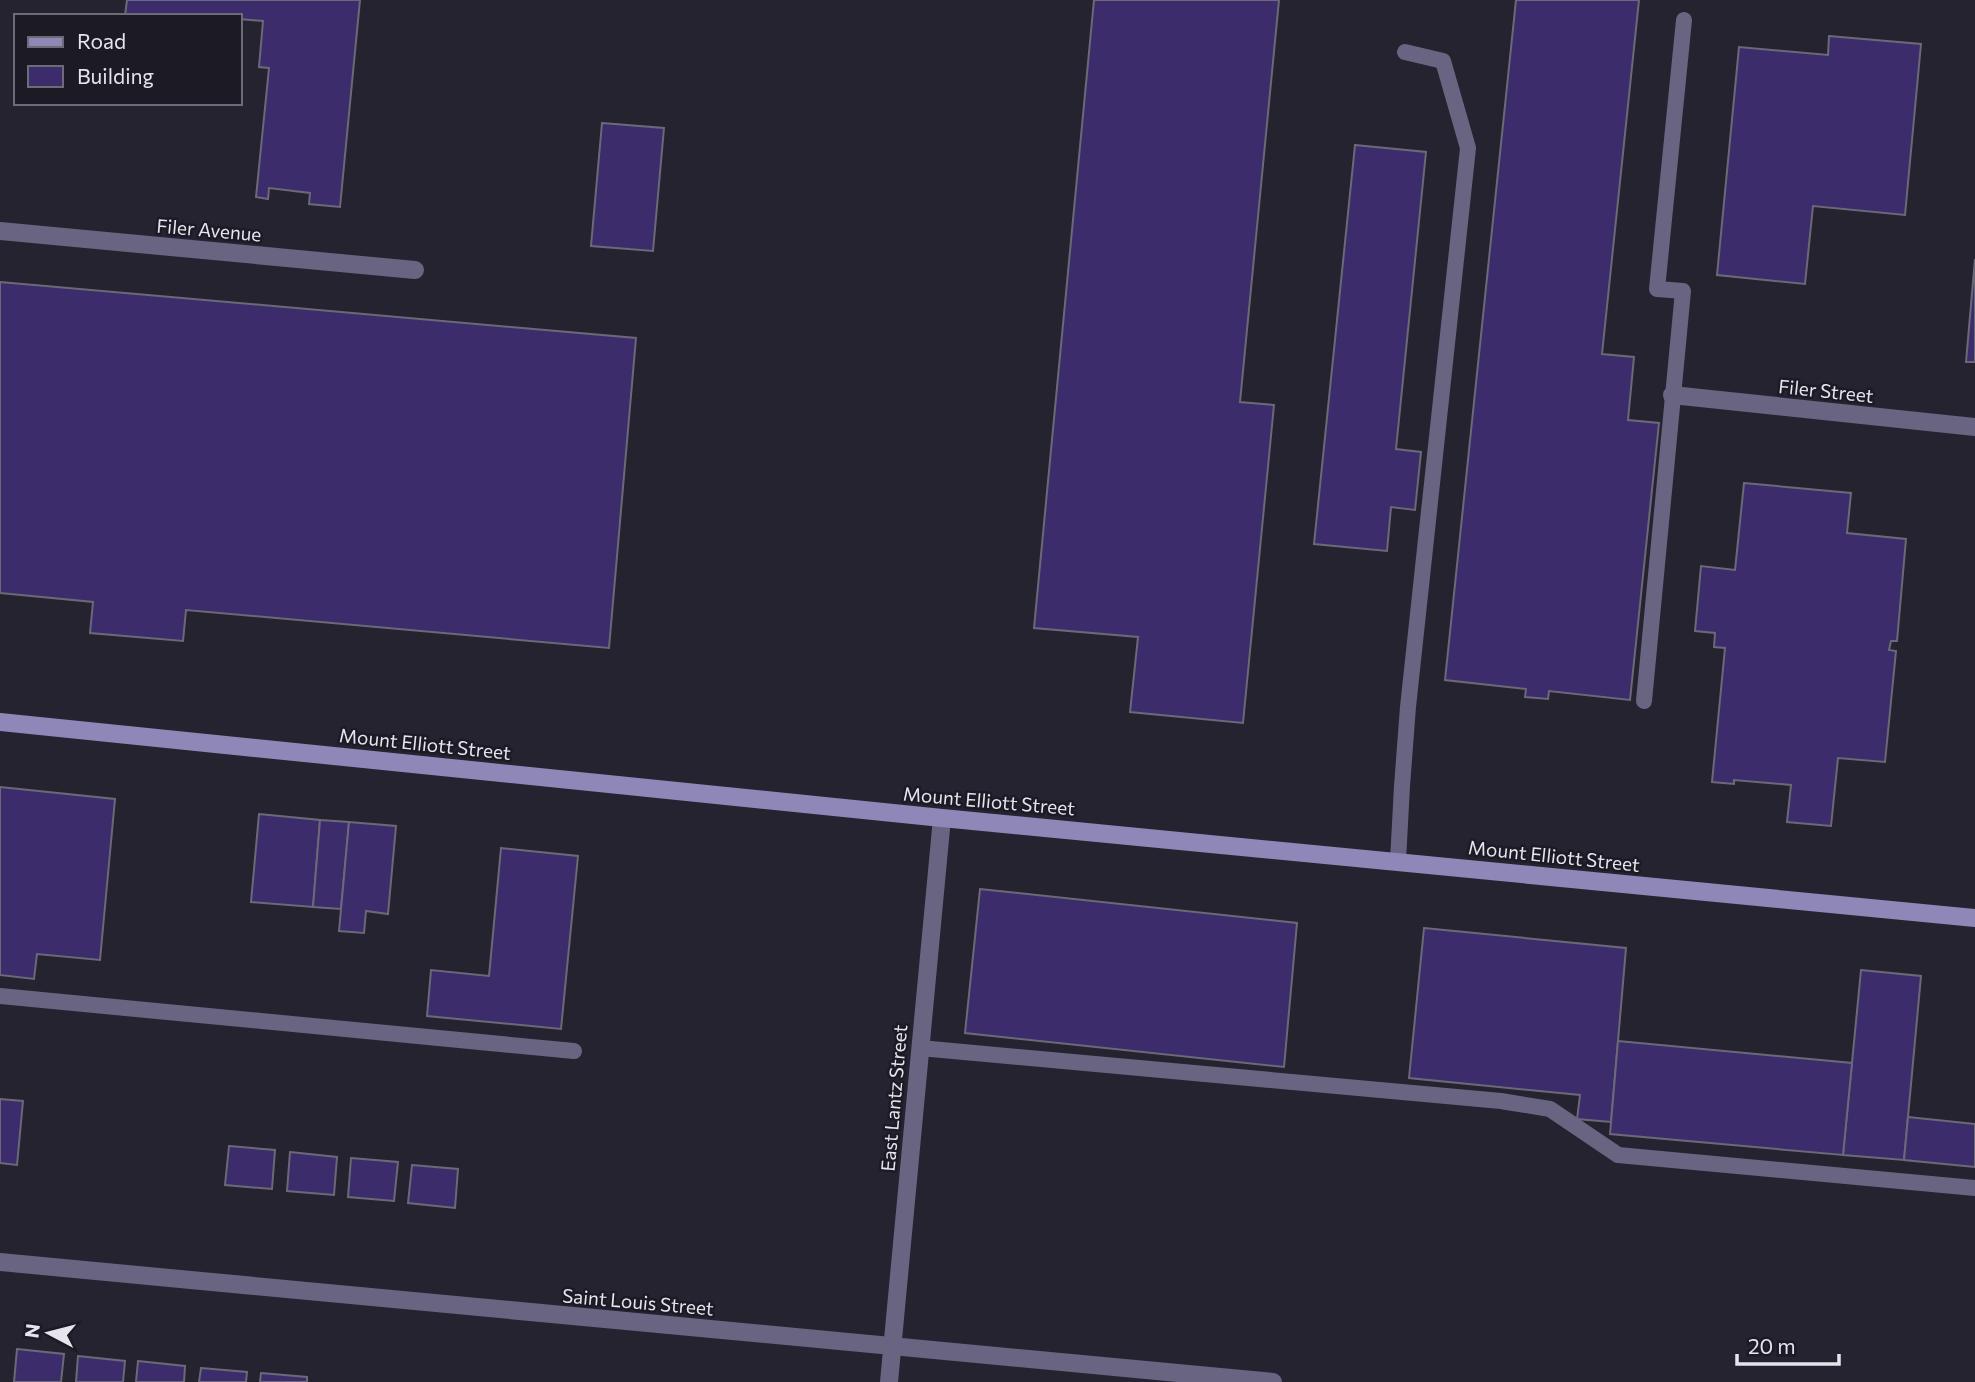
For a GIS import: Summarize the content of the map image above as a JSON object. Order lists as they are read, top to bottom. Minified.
{"streets":{"street":["Filer Avenue","Filer Street","Mount Elliott Street","East Lantz Street","Saint Louis Street"]},"crossings":[["Mount Elliott Street","East Lantz Street"],["East Lantz Street","Saint Louis Street"]],"legend":["Road","Building"],"scale_bar":"20 m","north":"left"}
